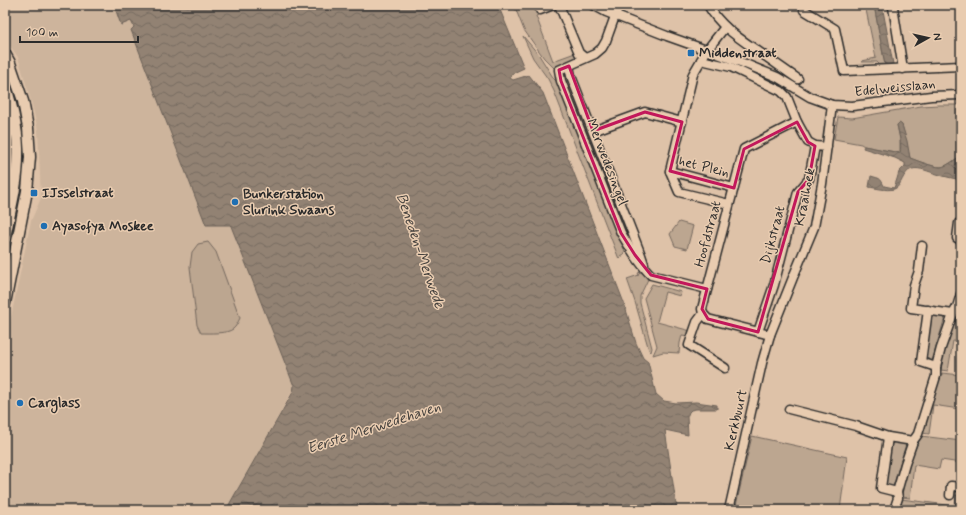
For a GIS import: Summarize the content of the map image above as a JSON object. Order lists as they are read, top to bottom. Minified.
{"streets":{"street":["Edelweisslaan","Merwedesingel","het Plein","Kraaihoek","Hoofdstraat","Dijkstraat","Kerkbuurt"]},"crossings":[["Edelweisslaan","Merwedesingel"],["Edelweisslaan","Kraaihoek"],["Merwedesingel","Hoofdstraat"],["het Plein","Hoofdstraat"],["Kraaihoek","Kerkbuurt"]],"water":["Beneden-Merwede","Eerste Merwedehaven"],"places":{"transit":["Middenstraat","IJsselstraat"],"other":["Bunkerstation Slurink Swaans","Ayasofya Moskee","Carglass"]},"scale_bar":"100 m","north":"right"}
